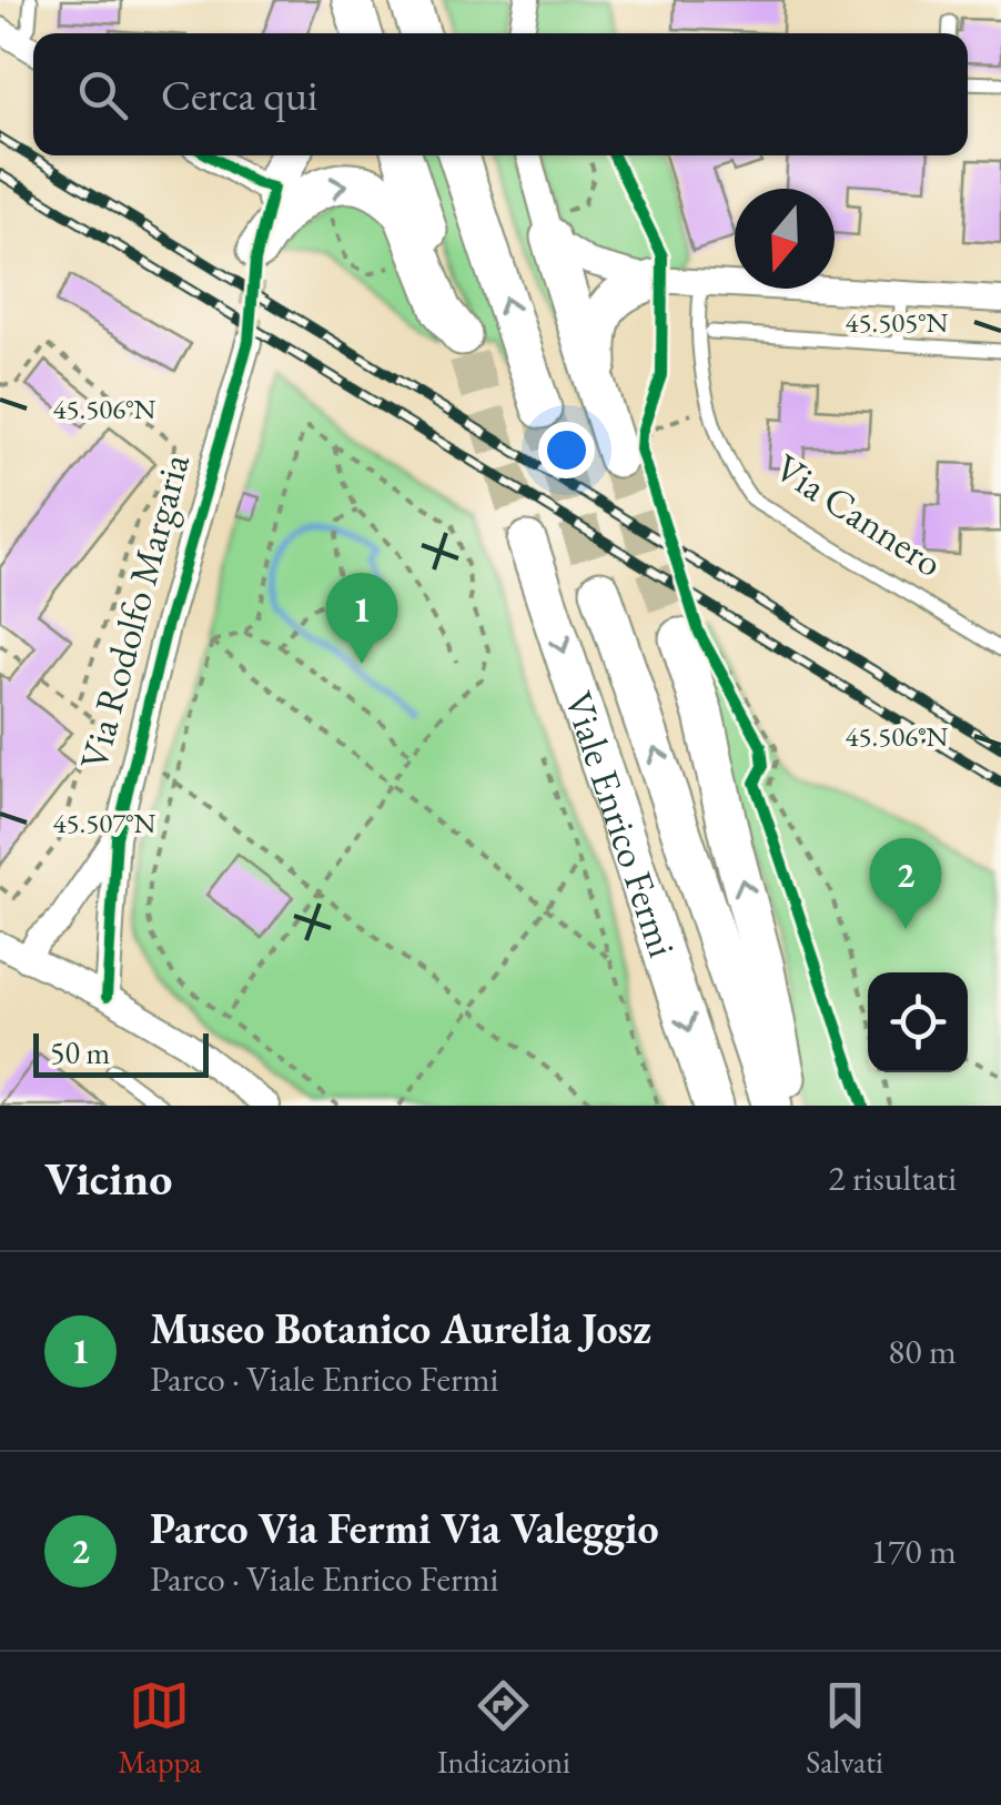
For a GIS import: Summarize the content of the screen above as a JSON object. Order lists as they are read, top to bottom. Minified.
{"streets":{"main road":["Viale Enrico Fermi"],"street":["Via Rodolfo Margaria"],"lane":["Via Cannero"]},"scale_bar":"50 m","north":"bottom","page":{"search":"Cerca qui","pins":["1","2"],"scale":"50 m","heading":["Vicino","2 risultati"],"list":[{"mark":"1","name":"Museo Botanico Aurelia Josz","note":"Parco · Viale Enrico Fermi","value":"80 m"},{"mark":"2","name":"Parco Via Fermi Via Valeggio","note":"Parco · Viale Enrico Fermi","value":"170 m"}],"nav":["Mappa","Indicazioni","Salvati"]},"coordinates":["45.505°N","45.506°N","45.507°N"]}
